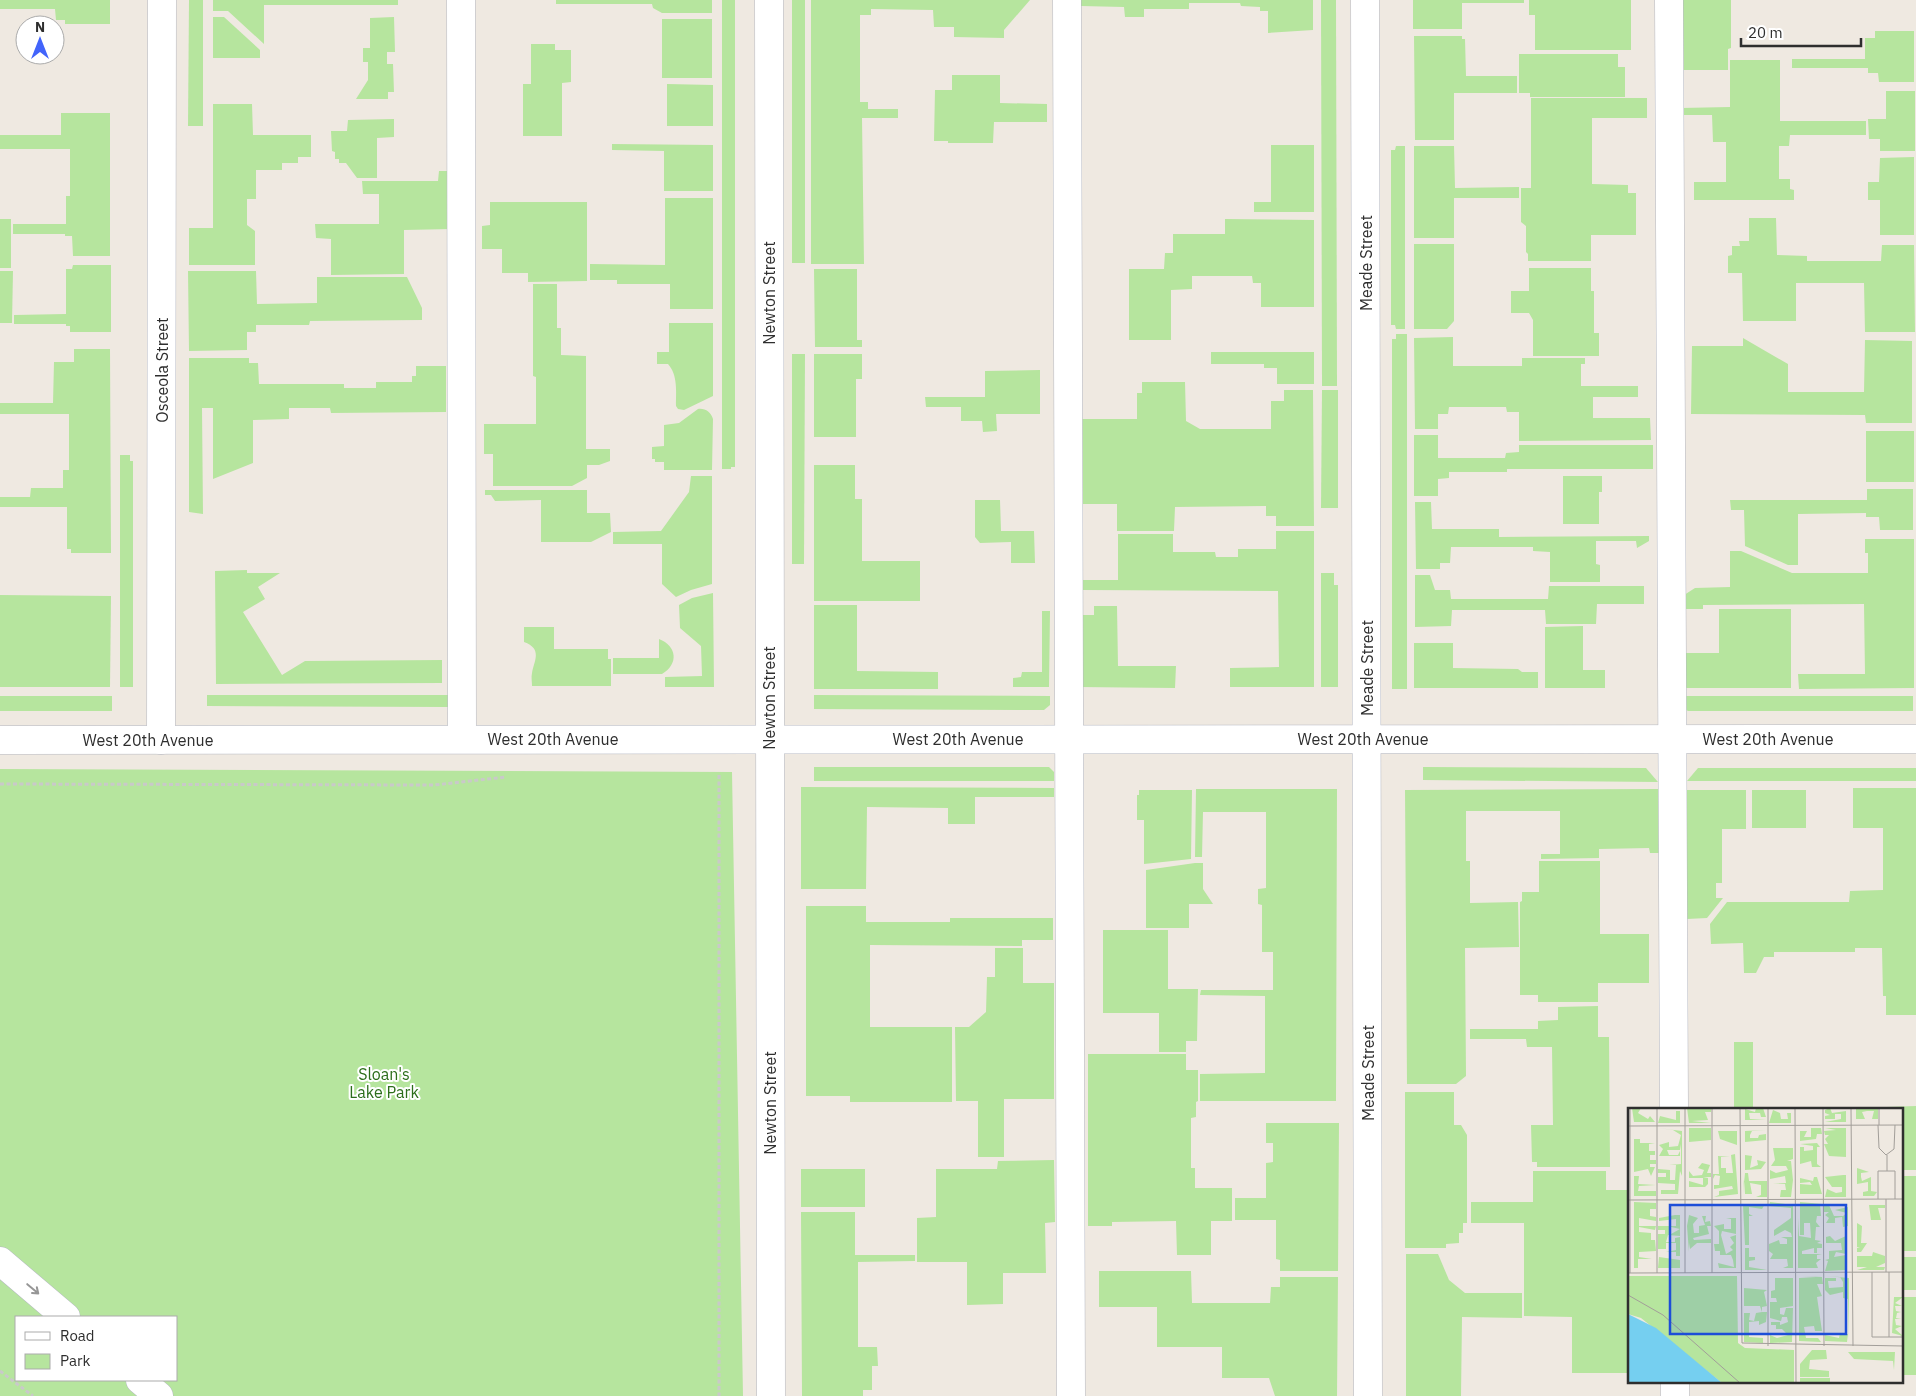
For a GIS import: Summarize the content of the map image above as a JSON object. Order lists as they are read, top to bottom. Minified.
{"streets":{"street":["Meade Street","Newton Street","Osceola Street","West 20th Avenue"]},"crossings":[["Meade Street","West 20th Avenue"],["Newton Street","West 20th Avenue"],["Osceola Street","West 20th Avenue"]],"parks":["Sloan's Lake Park"],"legend":["Road","Park"],"scale_bar":"20 m","north":"top"}
